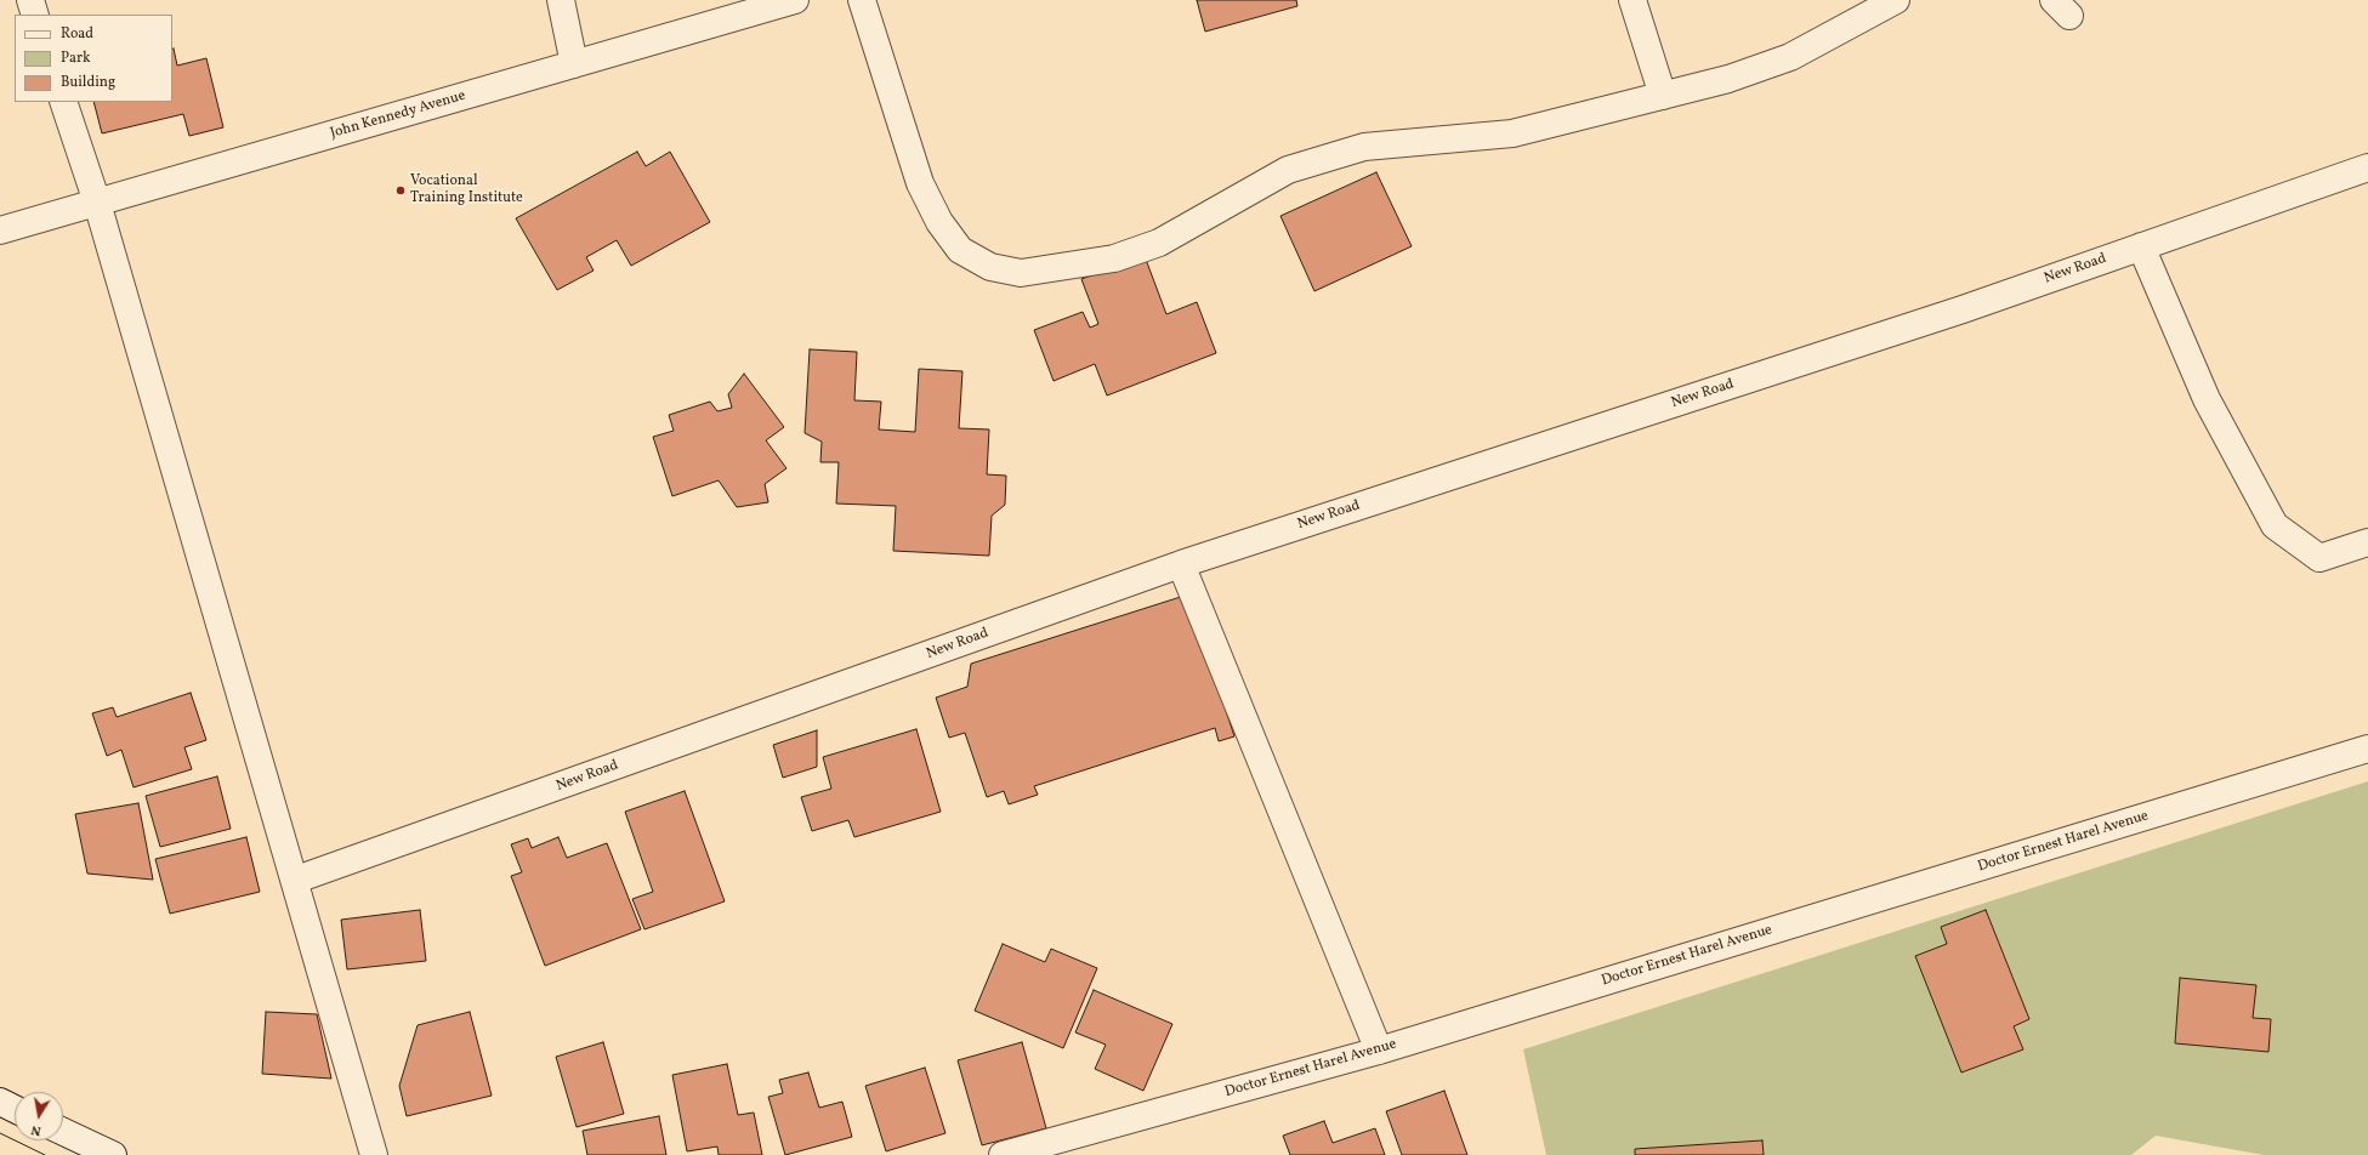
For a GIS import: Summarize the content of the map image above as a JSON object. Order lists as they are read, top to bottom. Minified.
{"streets":{"street":["John Kennedy Avenue","New Road","Doctor Ernest Harel Avenue"]},"places":["Vocational Training Institute"],"legend":["Road","Park","Building"],"north":"bottom"}
